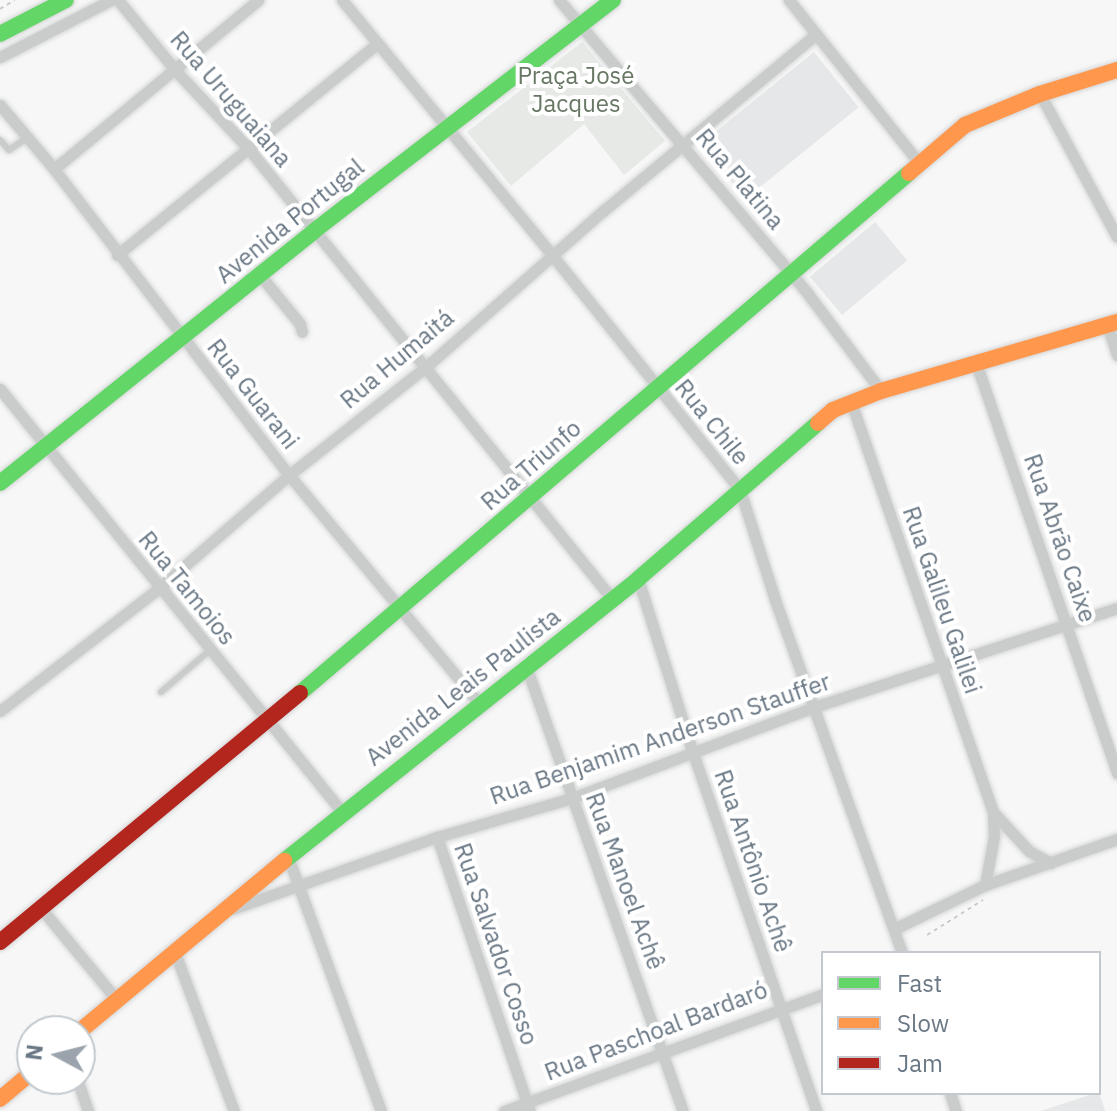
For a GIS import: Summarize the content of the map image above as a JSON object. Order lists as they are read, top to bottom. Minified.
{"streets":{"street":["Rua Uruguaiana","Rua Platina","Avenida Portugal","Rua Humaitá","Rua Guarani","Rua Chile","Rua Triunfo","Rua Abrão Caixe","Rua Tamoios","Rua Galileu Galilei","Avenida Leais Paulista","Rua Benjamim Anderson Stauffer","Rua Antônio Achê","Rua Manoel Achê","Rua Salvador Cosso","Rua Paschoal Bardaró"]},"crossings":[["Rua Uruguaiana","Avenida Portugal"],["Rua Uruguaiana","Rua Humaitá"],["Rua Uruguaiana","Rua Triunfo"],["Rua Uruguaiana","Avenida Leais Paulista"],["Rua Platina","Avenida Portugal"],["Rua Platina","Rua Humaitá"],["Rua Platina","Rua Triunfo"],["Rua Platina","Avenida Leais Paulista"],["Avenida Portugal","Rua Guarani"],["Avenida Portugal","Rua Chile"],["Avenida Portugal","Rua Tamoios"],["Rua Humaitá","Rua Guarani"],["Rua Humaitá","Rua Chile"],["Rua Humaitá","Rua Tamoios"],["Rua Guarani","Rua Triunfo"],["Rua Guarani","Avenida Leais Paulista"],["Rua Chile","Rua Triunfo"],["Rua Chile","Avenida Leais Paulista"],["Rua Chile","Rua Benjamim Anderson Stauffer"],["Rua Triunfo","Rua Tamoios"],["Rua Abrão Caixe","Avenida Leais Paulista"],["Rua Abrão Caixe","Rua Benjamim Anderson Stauffer"],["Rua Tamoios","Avenida Leais Paulista"],["Rua Galileu Galilei","Avenida Leais Paulista"],["Rua Galileu Galilei","Rua Benjamim Anderson Stauffer"],["Avenida Leais Paulista","Rua Benjamim Anderson Stauffer"],["Avenida Leais Paulista","Rua Antônio Achê"],["Avenida Leais Paulista","Rua Manoel Achê"],["Rua Benjamim Anderson Stauffer","Rua Antônio Achê"],["Rua Benjamim Anderson Stauffer","Rua Manoel Achê"],["Rua Benjamim Anderson Stauffer","Rua Salvador Cosso"],["Rua Antônio Achê","Rua Paschoal Bardaró"],["Rua Manoel Achê","Rua Paschoal Bardaró"],["Rua Salvador Cosso","Rua Paschoal Bardaró"]],"parks":["Praça José Jacques"],"legend":["Fast","Slow","Jam"],"north":"left"}
